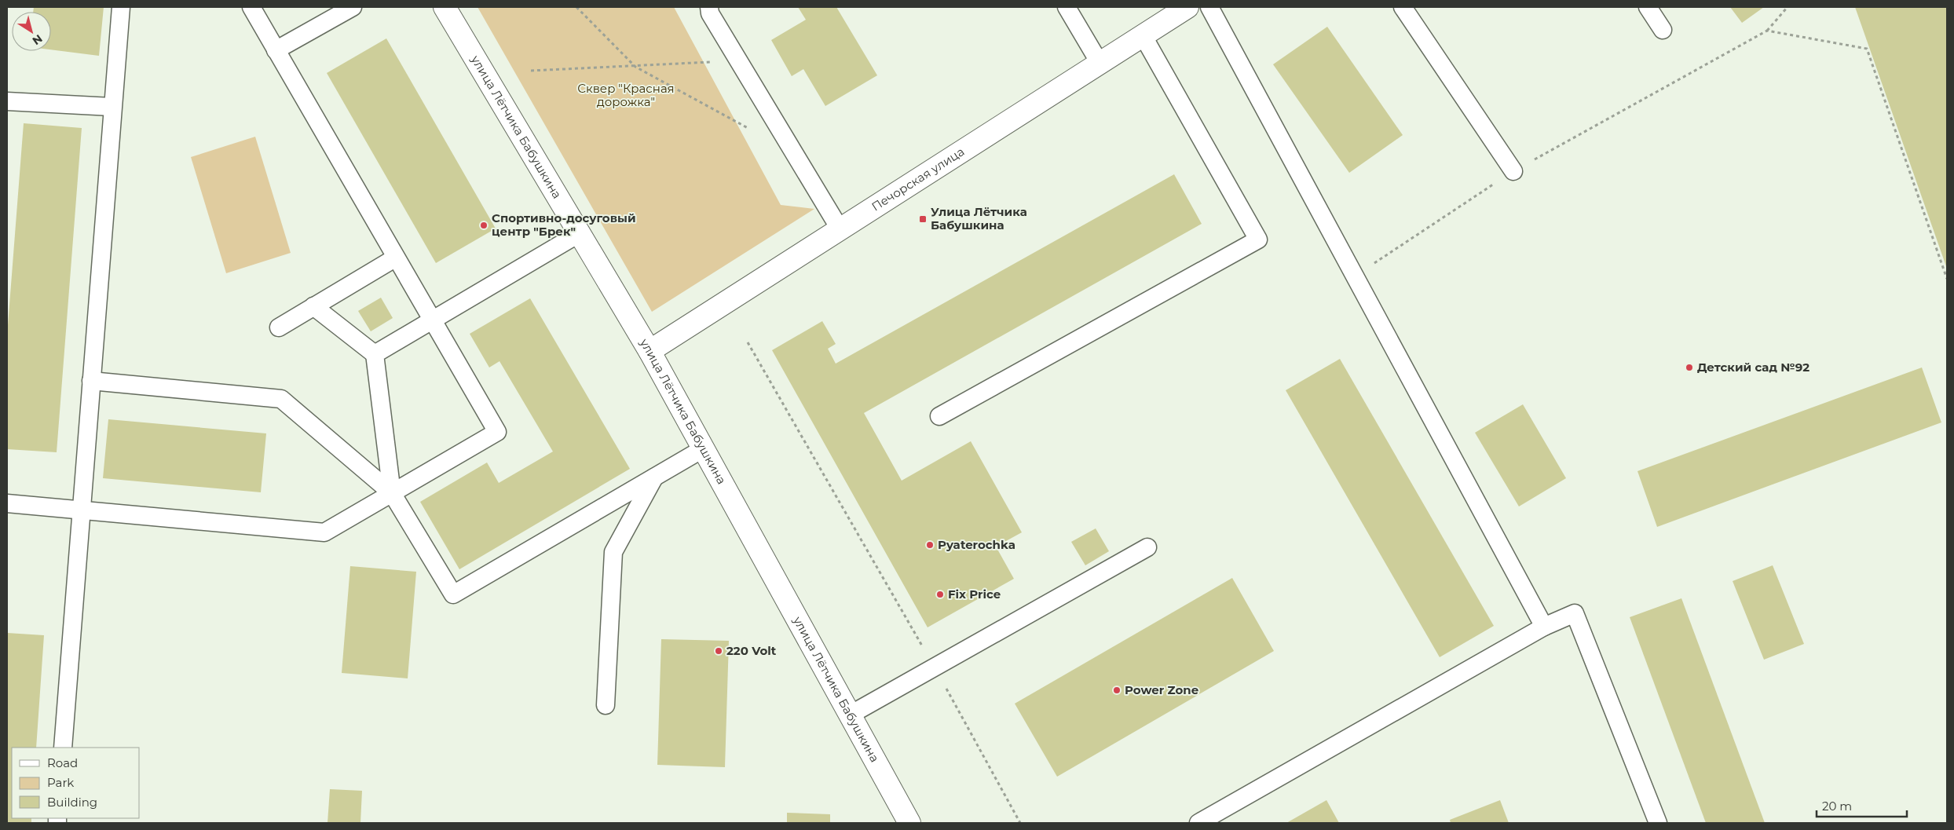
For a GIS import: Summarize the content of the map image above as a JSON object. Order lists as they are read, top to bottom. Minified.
{"streets":{"main road":["улица Лётчика Бабушкина","Печорская улица"]},"crossings":[["улица Лётчика Бабушкина","Печорская улица"]],"parks":["Сквер \"Красная дорожка\""],"places":{"transit":["Улица Лётчика Бабушкина"],"other":["Спортивно-досуговый центр \"Брек\"","Детский сад №92","Pyaterochka","Fix Price","220 Volt","Power Zone"]},"legend":["Road","Park","Building"],"scale_bar":"20 m","north":"bottom right"}
